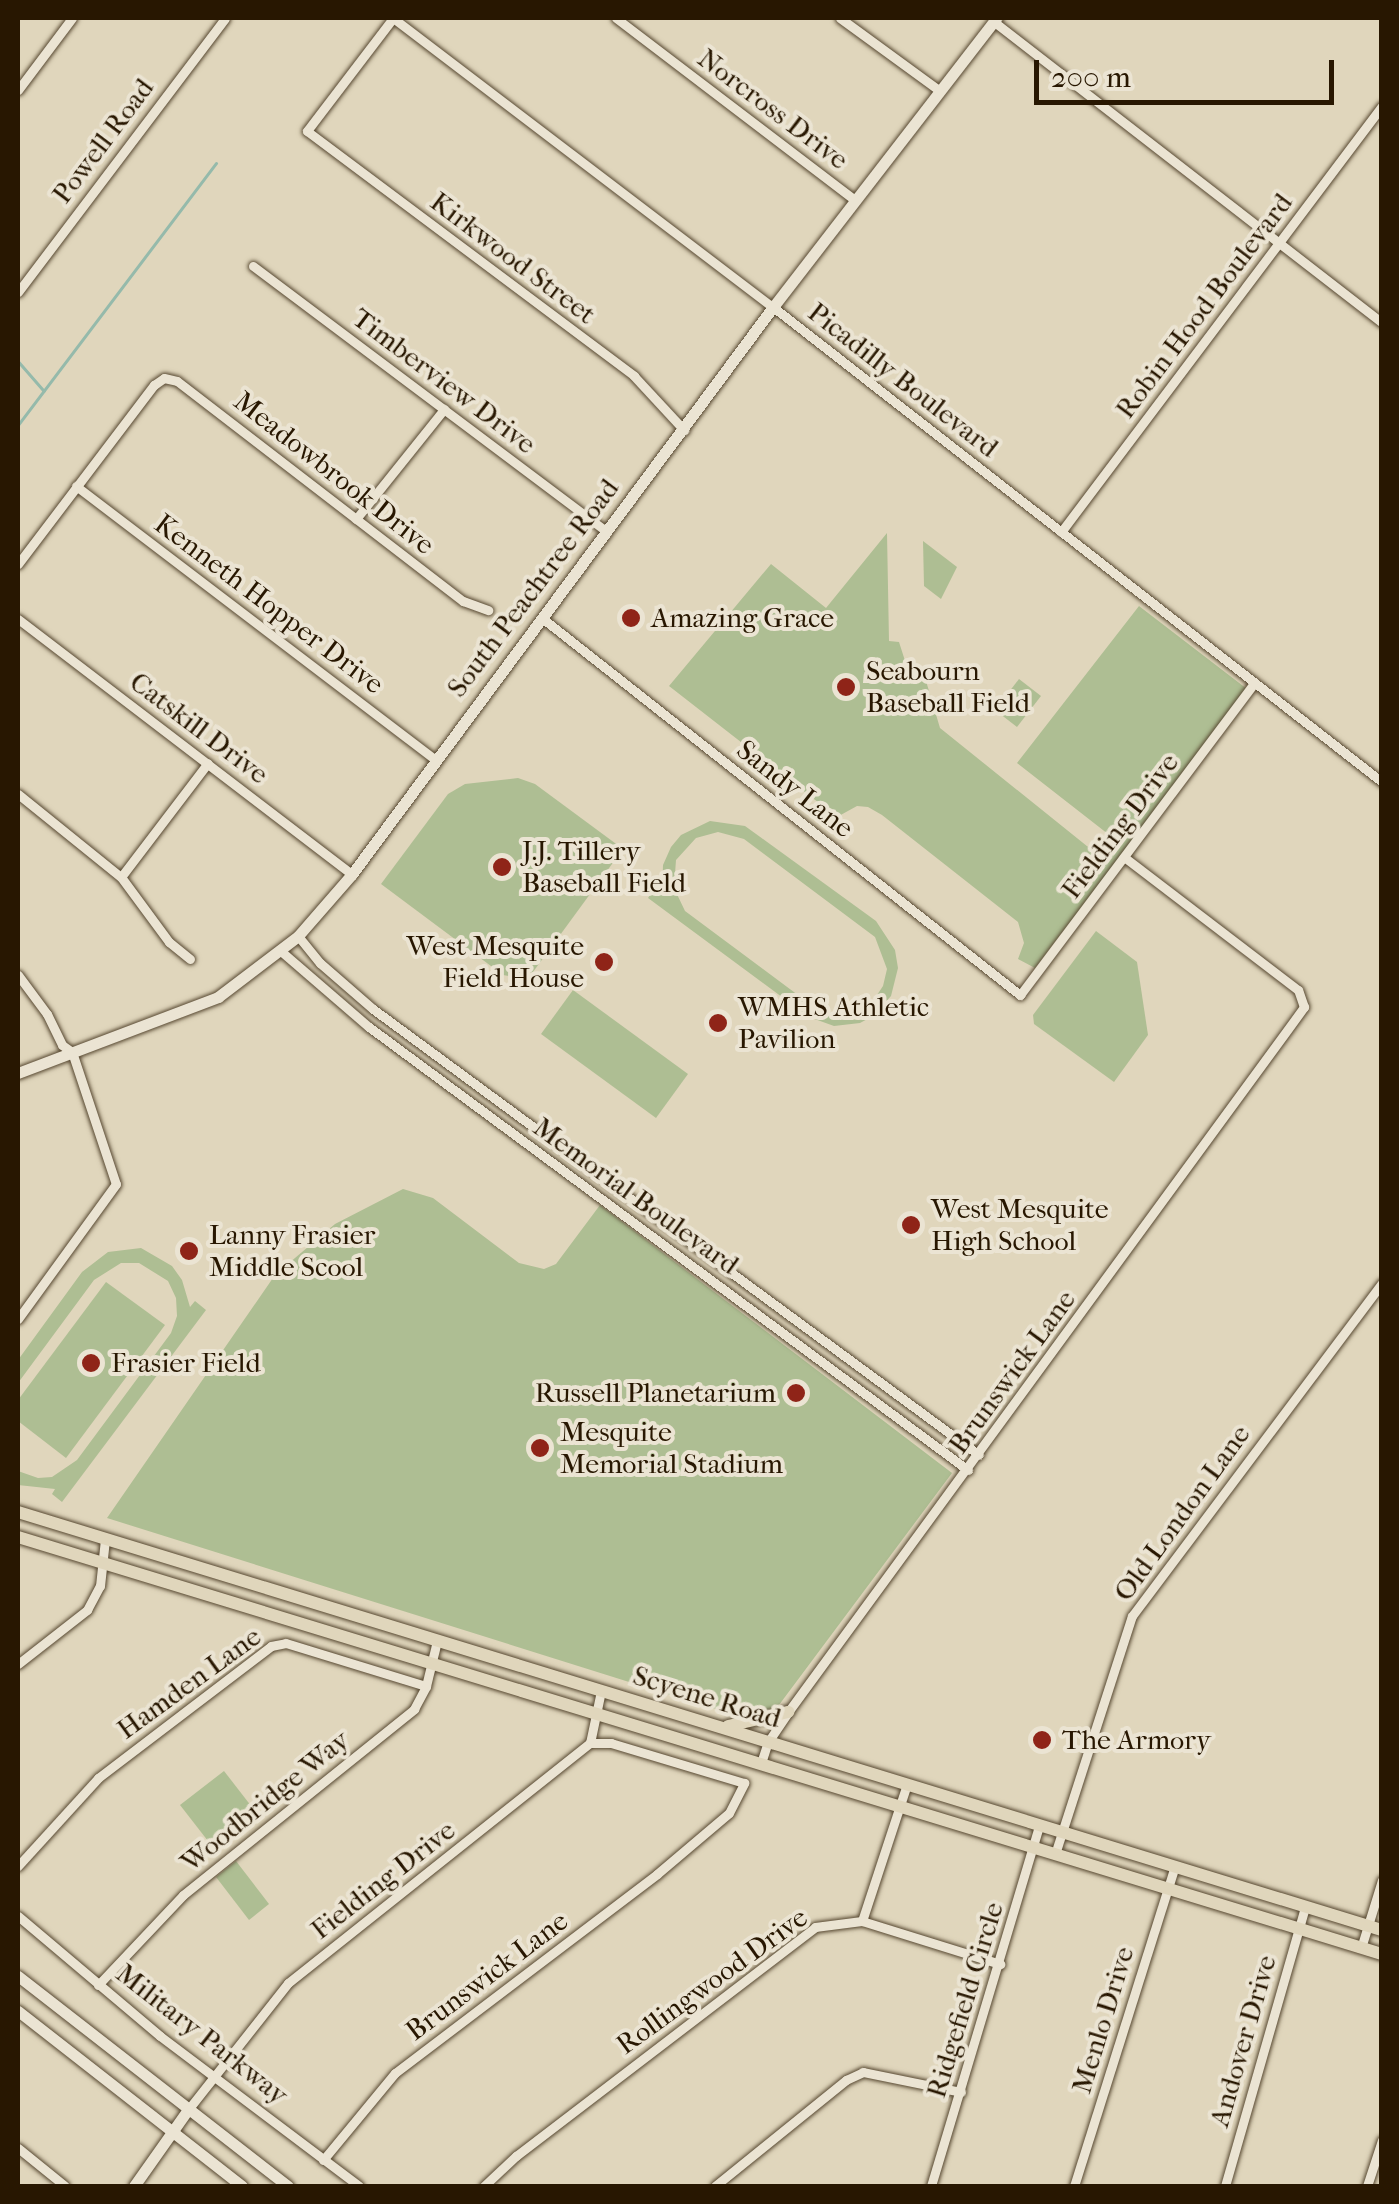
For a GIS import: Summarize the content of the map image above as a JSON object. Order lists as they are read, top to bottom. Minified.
{"streets":{"main road":["South Peachtree Road","Scyene Road"],"street":["Norcross Drive","Powell Road","Kirkwood Street","Robin Hood Boulevard","Picadilly Boulevard","Timberview Drive","Meadowbrook Drive","Kenneth Hopper Drive","Catskill Drive","Sandy Lane","Fielding Drive","Memorial Boulevard","Brunswick Lane","Old London Lane","Hamden Lane","Woodbridge Way","Rollingwood Drive","Ridgefield Circle","Menlo Drive","Military Parkway","Andover Drive"]},"crossings":[["Norcross Drive","South Peachtree Road"],["Kirkwood Street","Picadilly Boulevard"],["Kirkwood Street","South Peachtree Road"],["Robin Hood Boulevard","Picadilly Boulevard"],["Picadilly Boulevard","South Peachtree Road"],["Picadilly Boulevard","Fielding Drive"],["Timberview Drive","South Peachtree Road"],["Meadowbrook Drive","Kenneth Hopper Drive"],["South Peachtree Road","Kenneth Hopper Drive"],["South Peachtree Road","Catskill Drive"],["South Peachtree Road","Sandy Lane"],["South Peachtree Road","Memorial Boulevard"],["Sandy Lane","Fielding Drive"],["Fielding Drive","Brunswick Lane"],["Fielding Drive","Military Parkway"],["Memorial Boulevard","Brunswick Lane"],["Brunswick Lane","Scyene Road"],["Brunswick Lane","Military Parkway"],["Old London Lane","Scyene Road"],["Hamden Lane","Woodbridge Way"],["Scyene Road","Woodbridge Way"],["Scyene Road","Ridgefield Circle"],["Scyene Road","Menlo Drive"],["Scyene Road","Andover Drive"],["Woodbridge Way","Military Parkway"]],"places":["Amazing Grace","Seabourn Baseball Field","J.J. Tillery Baseball Field","West Mesquite Field House","WMHS Athletic Pavilion","West Mesquite High School","Lanny Frasier Middle Scool","Frasier Field","Russell Planetarium","Mesquite Memorial Stadium","The Armory"],"scale_bar":"200 m"}
